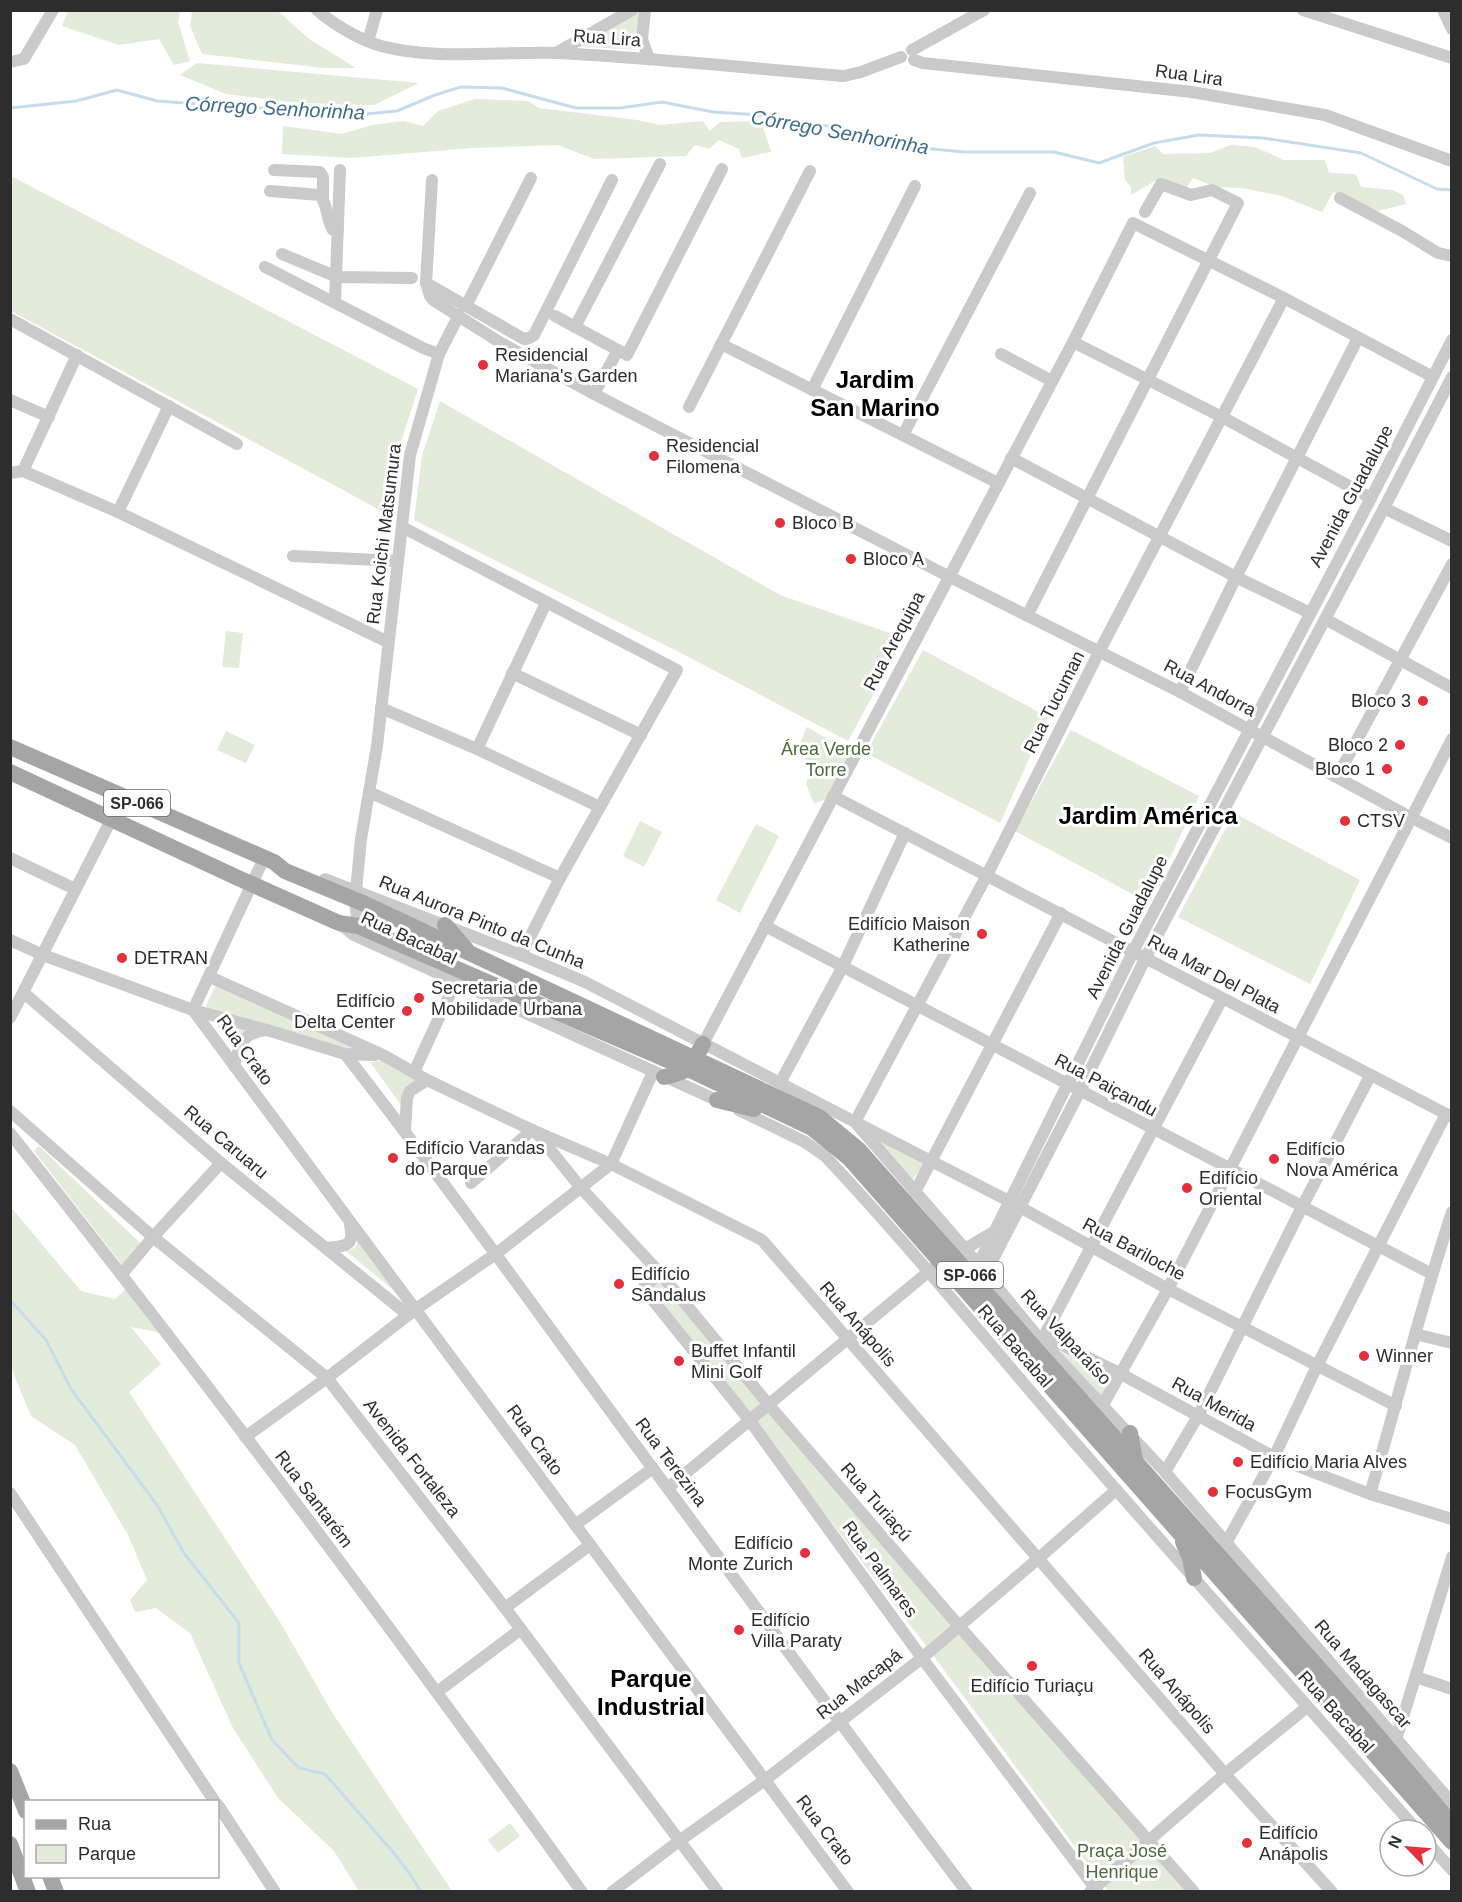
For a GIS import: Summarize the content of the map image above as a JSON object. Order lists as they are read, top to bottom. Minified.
{"streets":{"main road":["SP-066"],"street":["Rua Lira","Avenida Guadalupe","Rua Koichi Matsumura","Rua Arequipa","Rua Andorra","Rua Tucuman","Rua Aurora Pinto da Cunha","Rua Bacabal","Rua Mar Del Plata","Rua Crato","Rua Paiçandu","Rua Caruaru","Rua Bariloche","Rua Anápolis","Rua Valparaíso","Rua Merida","Avenida Fortaleza","Rua Terezina","Rua Santarém","Rua Turiaçú","Rua Palmares","Rua Madagascar","Rua Macapá"]},"crossings":[["Avenida Guadalupe","Rua Andorra"],["Avenida Guadalupe","SP-066"],["Avenida Guadalupe","Rua Bacabal"],["Avenida Guadalupe","Rua Mar Del Plata"],["Avenida Guadalupe","Rua Paiçandu"],["Avenida Guadalupe","Rua Bariloche"],["Avenida Guadalupe","Rua Valparaíso"],["Rua Koichi Matsumura","SP-066"],["Rua Koichi Matsumura","Rua Aurora Pinto da Cunha"],["Rua Koichi Matsumura","Rua Bacabal"],["Rua Arequipa","Rua Andorra"],["Rua Arequipa","SP-066"],["Rua Arequipa","Rua Aurora Pinto da Cunha"],["Rua Arequipa","Rua Mar Del Plata"],["Rua Arequipa","Rua Paiçandu"],["Rua Andorra","Rua Tucuman"],["Rua Tucuman","Rua Mar Del Plata"],["Rua Tucuman","Rua Paiçandu"],["Rua Tucuman","Rua Bariloche"],["SP-066","Rua Aurora Pinto da Cunha"],["SP-066","Rua Bacabal"],["SP-066","Rua Valparaíso"],["Rua Bacabal","Rua Macapá"],["Rua Crato","Rua Caruaru"],["Rua Crato","Rua Macapá"],["Rua Anápolis","Rua Turiaçú"],["Rua Anápolis","Rua Macapá"],["Rua Valparaíso","Rua Merida"],["Avenida Fortaleza","Rua Macapá"],["Rua Terezina","Rua Macapá"],["Rua Turiaçú","Rua Palmares"],["Rua Turiaçú","Rua Macapá"],["Rua Palmares","Rua Macapá"]],"districts":["Jardim San Marino","Jardim América","Parque Industrial"],"water":["Córrego Senhorinha"],"parks":["Área Verde Torre","Praça José Henrique"],"places":["Residencial Mariana's Garden","Residencial Filomena","Bloco B","Bloco A","Bloco 3","Bloco 2","Bloco 1","CTSV","Edifício Maison Katherine","DETRAN","Secretaria de Mobilidade Urbana","Edifício Delta Center","Edifício Varandas do Parque","Edifício Nova América","Edifício Oriental","Edifício Sândalus","Winner","Buffet Infantil Mini Golf","Edifício Maria Alves","FocusGym","Edifício Monte Zurich","Edifício Villa Paraty","Edifício Turiaçu","Edifício Anápolis"],"legend":["Rua","Parque"],"north":"top left"}
